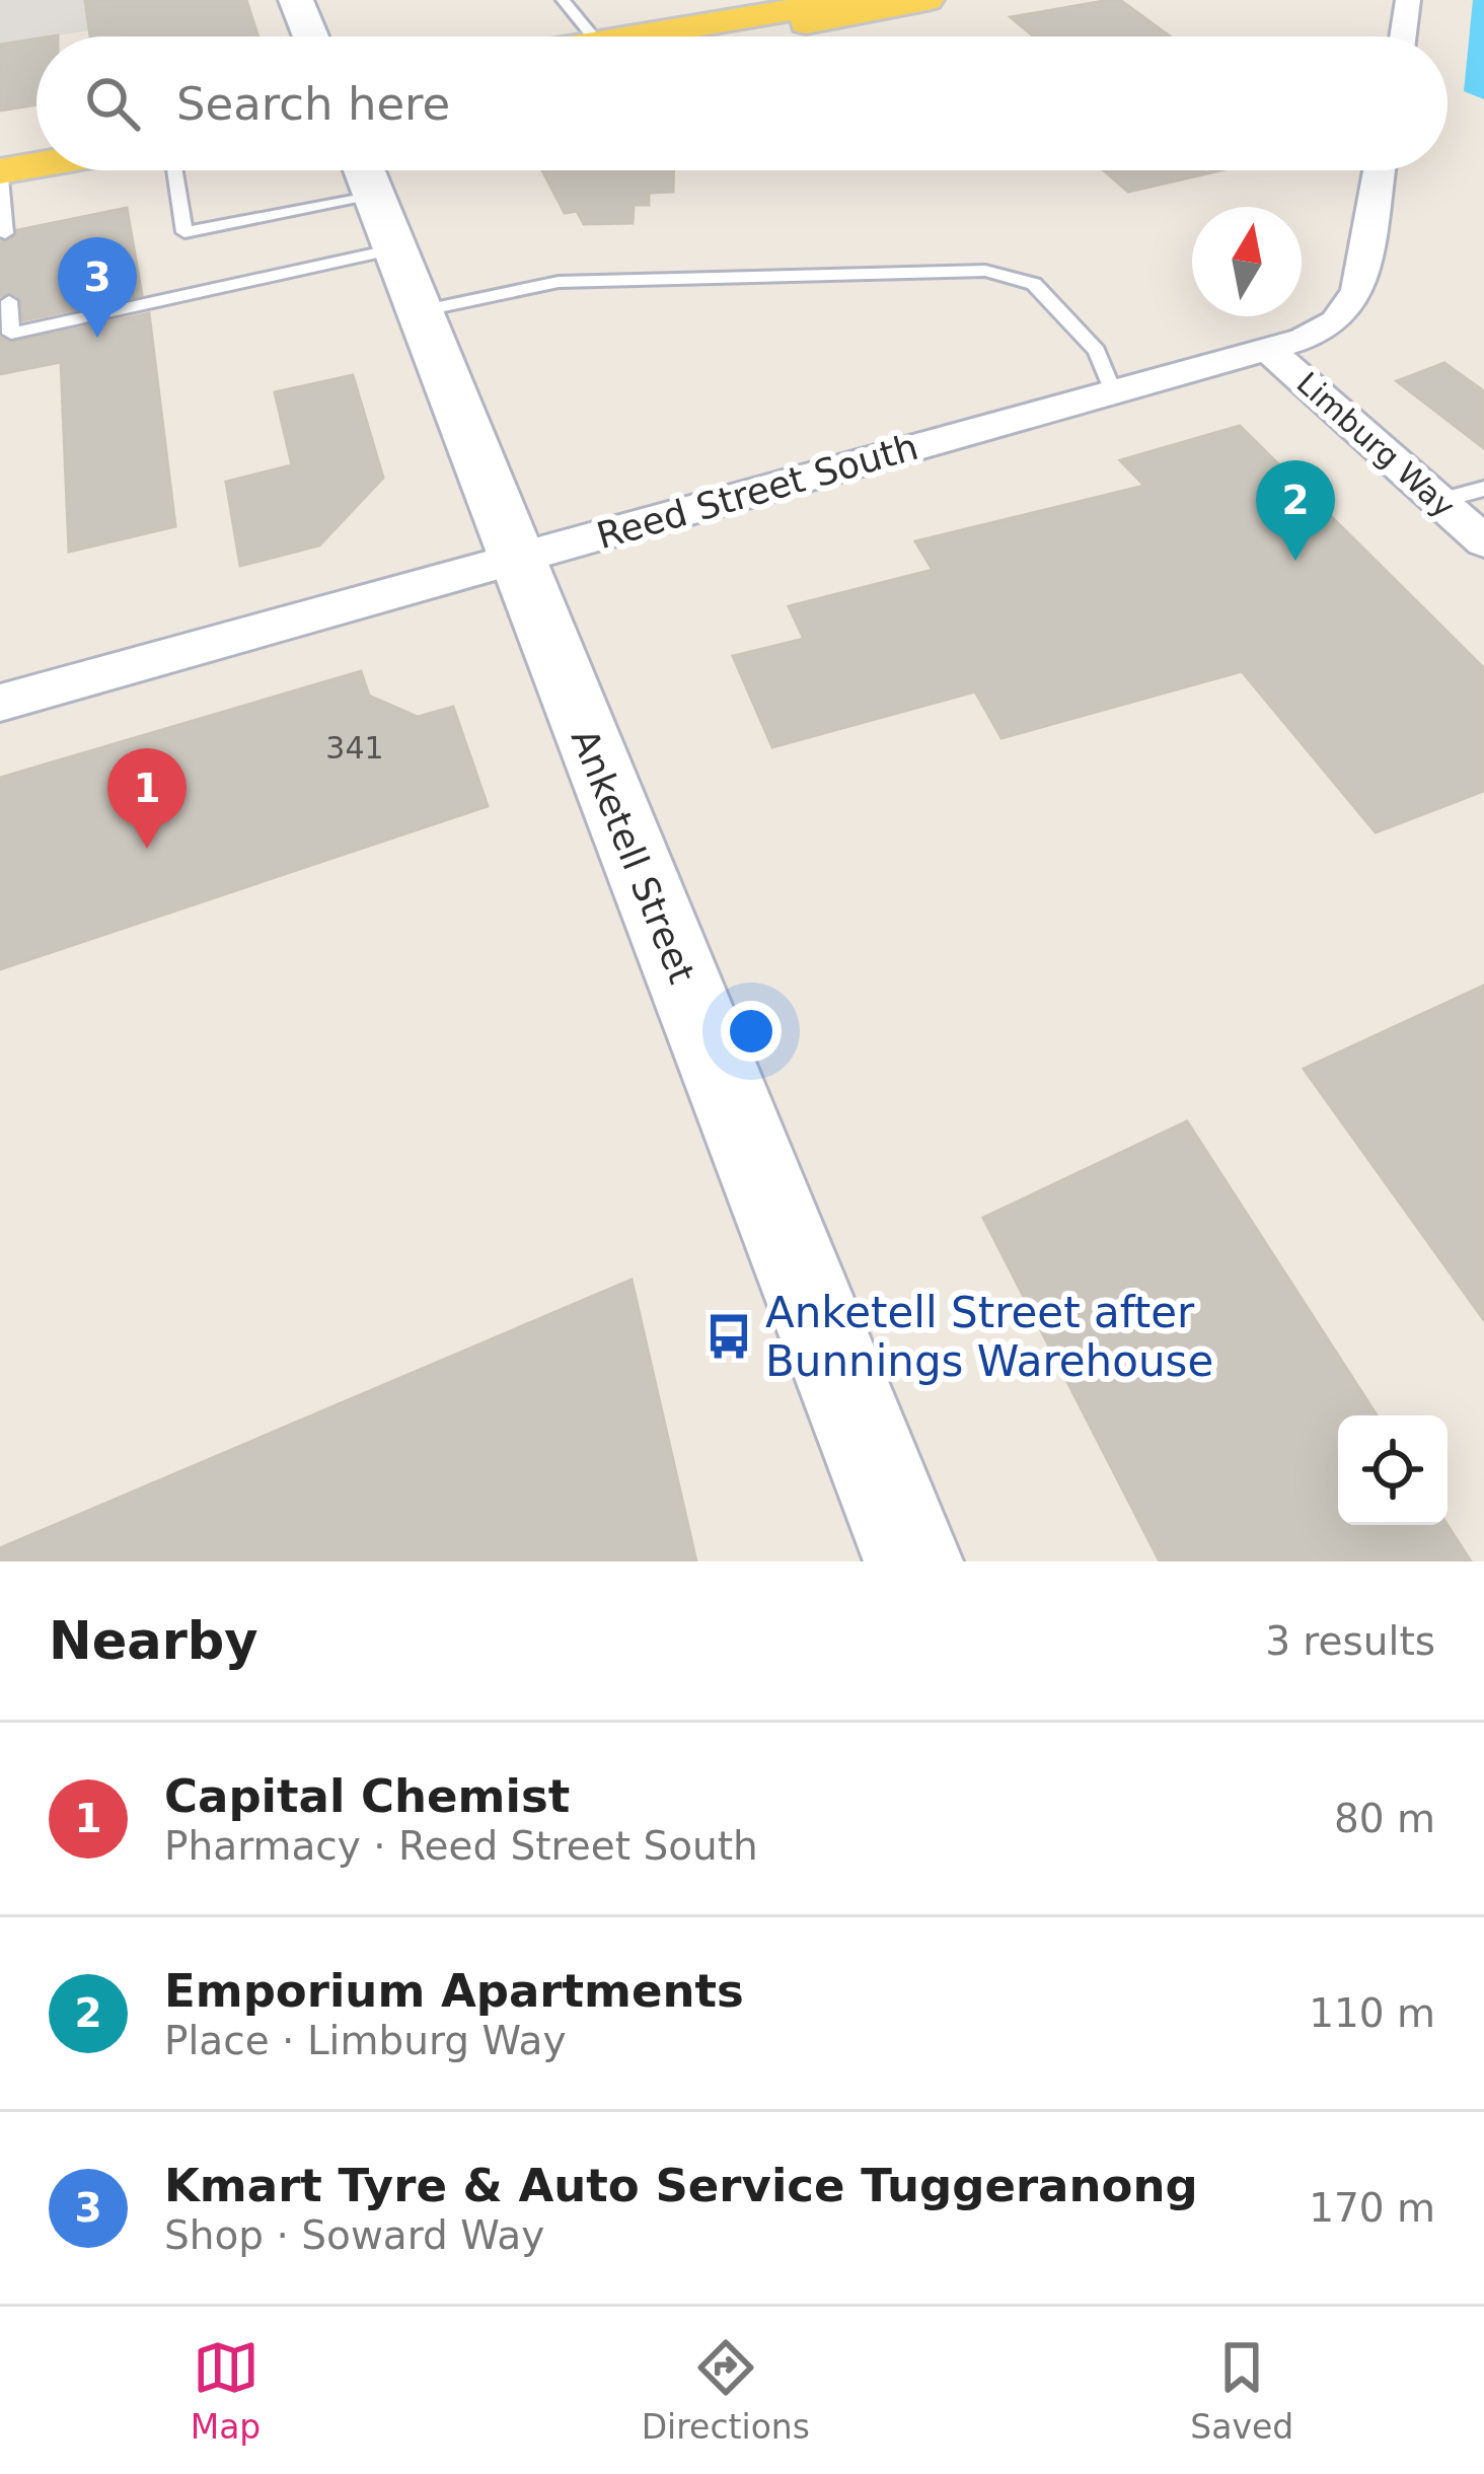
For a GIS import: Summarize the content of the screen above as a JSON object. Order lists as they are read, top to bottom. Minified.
{"streets":{"street":["Limburg Way","Reed Street South","Anketell Street"]},"crossings":[["Limburg Way","Reed Street South"],["Reed Street South","Anketell Street"]],"places":{"bus stop":["Anketell Street after Bunnings Warehouse"]},"house_numbers":["341"],"north":"top","page":{"search":"Search here","pins":["3","2","1"],"heading":["Nearby","3 results"],"list":[{"mark":"1","name":"Capital Chemist","note":"Pharmacy · Reed Street South","value":"80 m"},{"mark":"2","name":"Emporium Apartments","note":"Place · Limburg Way","value":"110 m"},{"mark":"3","name":"Kmart Tyre & Auto Service Tuggeranong","note":"Shop · Soward Way","value":"170 m"}],"nav":["Map","Directions","Saved"]}}
